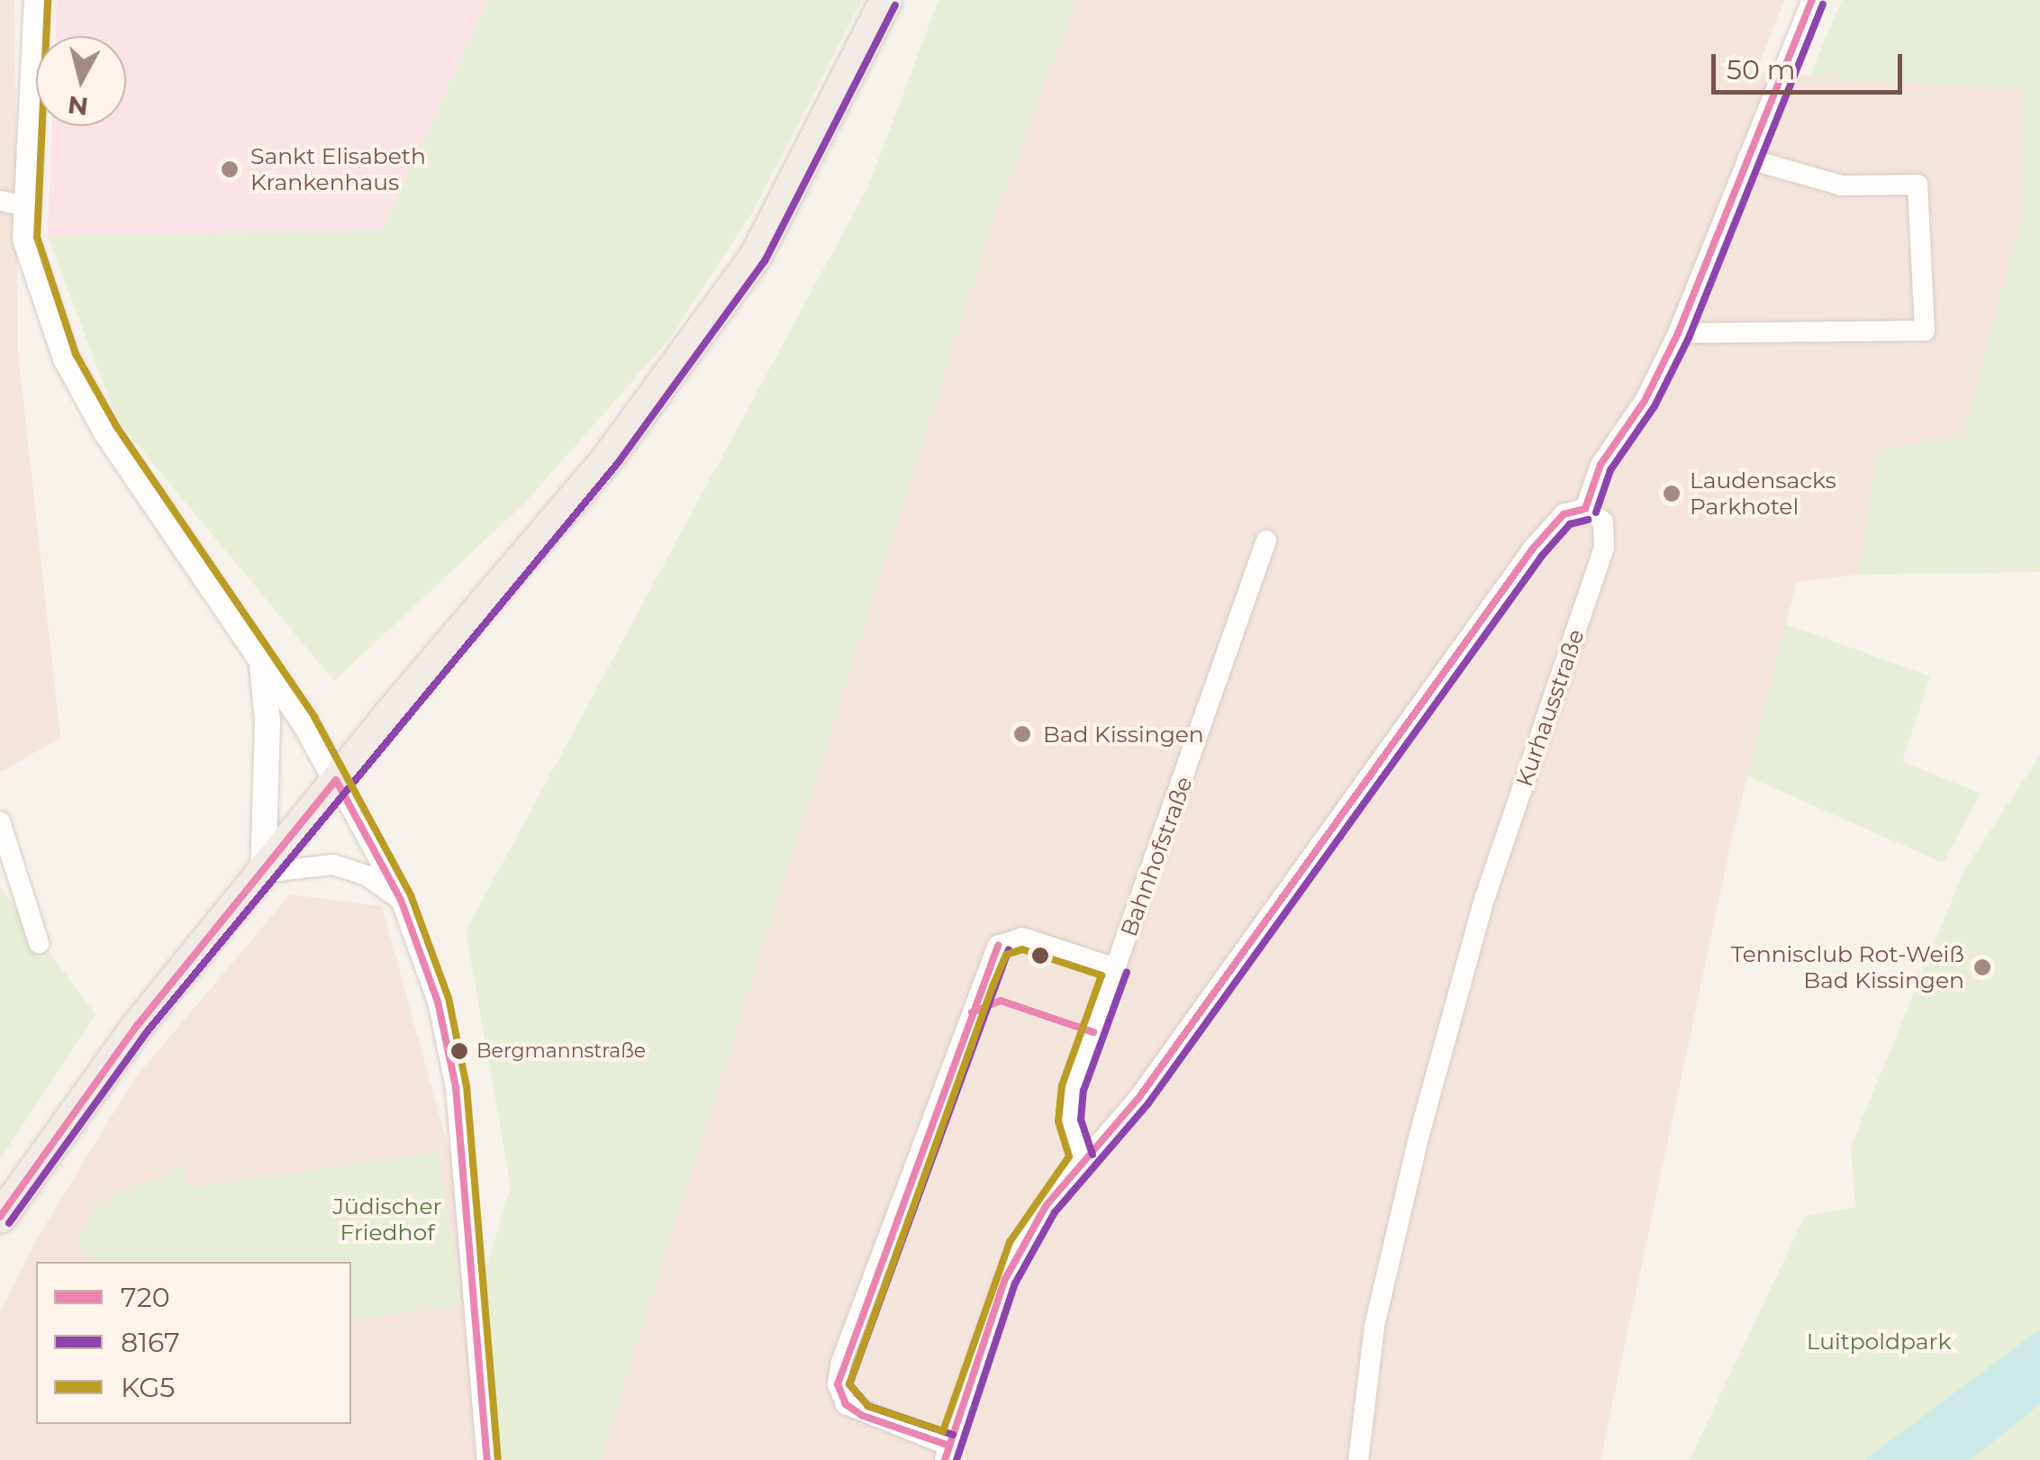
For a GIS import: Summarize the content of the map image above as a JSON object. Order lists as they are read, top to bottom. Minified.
{"streets":{"street":["Kurhausstraße","Bahnhofstraße"]},"parks":["Jüdischer Friedhof","Luitpoldpark"],"places":["Sankt Elisabeth Krankenhaus","Laudensacks Parkhotel","Bad Kissingen","Tennisclub Rot-Weiß Bad Kissingen","Bergmannstraße"],"lines":["transit line 720","transit line KG5","transit line 8167"],"legend":["720","8167","KG5"],"scale_bar":"50 m","north":"bottom"}
